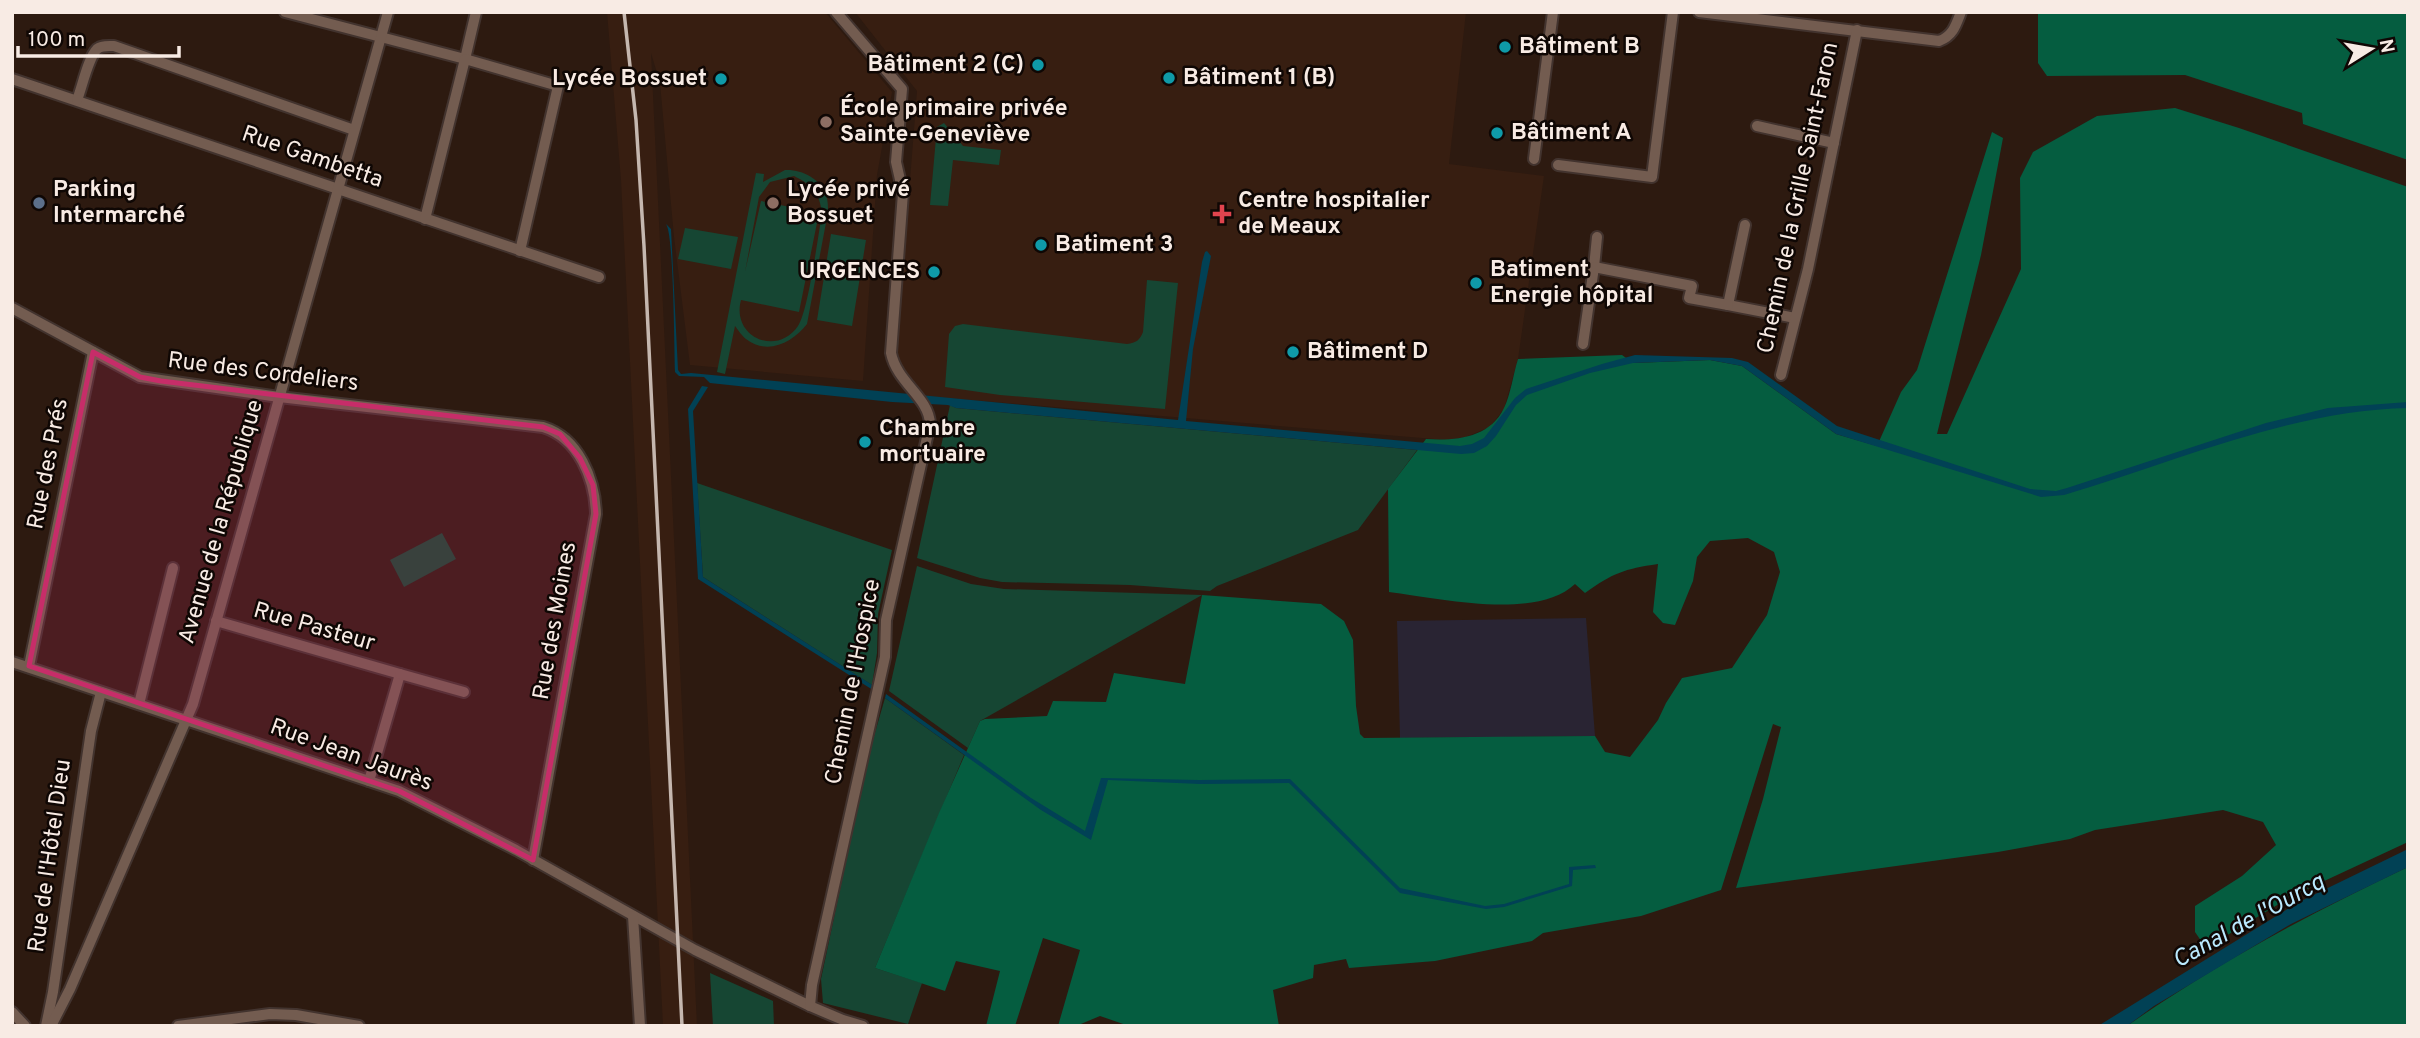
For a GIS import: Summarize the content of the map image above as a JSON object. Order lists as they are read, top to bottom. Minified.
{"streets":{"street":["Rue Gambetta","Chemin de la Grille Saint-Faron","Rue des Cordeliers","Rue des Prés","Avenue de la République","Rue des Moines","Rue Pasteur","Chemin de l'Hospice","Rue Jean Jaurès","Rue de l'Hôtel Dieu"]},"crossings":[["Rue Gambetta","Avenue de la République"],["Rue des Cordeliers","Rue des Prés"],["Rue des Cordeliers","Avenue de la République"],["Rue des Cordeliers","Rue des Moines"],["Rue des Prés","Rue Jean Jaurès"],["Avenue de la République","Rue Pasteur"],["Avenue de la République","Rue Jean Jaurès"],["Rue des Moines","Rue Jean Jaurès"],["Rue Pasteur","Rue Jean Jaurès"],["Chemin de l'Hospice","Rue Jean Jaurès"],["Rue Jean Jaurès","Rue de l'Hôtel Dieu"]],"water":["Canal de l'Ourcq"],"places":{"other":["Bâtiment B","Bâtiment 2 (C)","Bâtiment 1 (B)","Lycée Bossuet","École primaire privée Sainte-Geneviève","Bâtiment A","Parking Intermarché","Lycée privé Bossuet","Batiment 3","URGENCES","Batiment Energie hôpital","Bâtiment D","Chambre mortuaire"],"health":["Centre hospitalier de Meaux"]},"scale_bar":"100 m","north":"right"}
